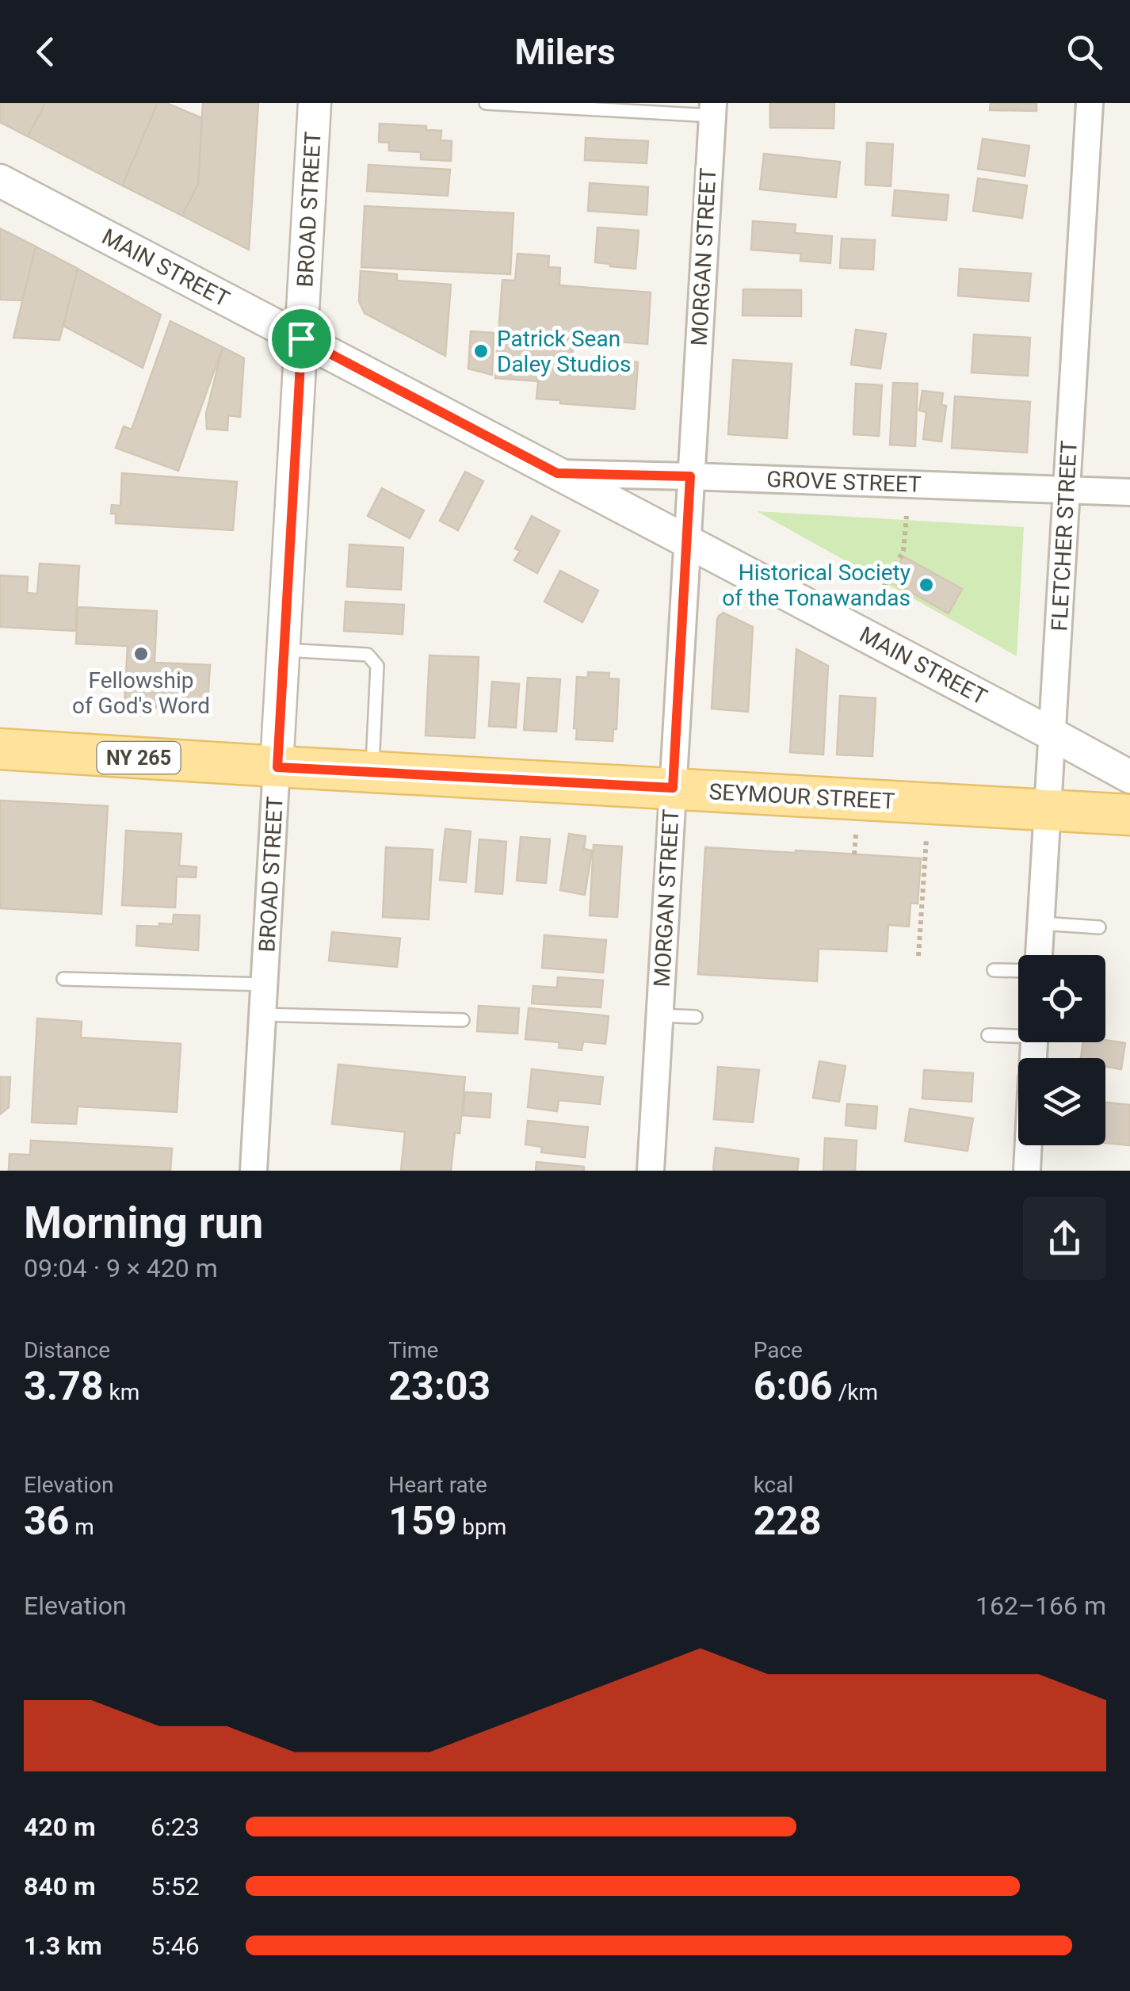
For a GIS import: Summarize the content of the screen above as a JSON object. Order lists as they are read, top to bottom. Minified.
{"streets":{"main road":["NY 265","SEYMOUR STREET"],"street":["BROAD STREET","MORGAN STREET","MAIN STREET","GROVE STREET","FLETCHER STREET"]},"crossings":[["BROAD STREET","MAIN STREET"],["BROAD STREET","SEYMOUR STREET"],["MORGAN STREET","MAIN STREET"],["MORGAN STREET","GROVE STREET"],["MORGAN STREET","SEYMOUR STREET"],["MAIN STREET","GROVE STREET"],["MAIN STREET","FLETCHER STREET"],["GROVE STREET","FLETCHER STREET"],["FLETCHER STREET","SEYMOUR STREET"]],"places":["Patrick Sean Daley Studios","Historical Society of the Tonawandas","Fellowship of God's Word"],"page":{"header":"Milers","heading":["Morning run","09:04 · 9 × 420 m"],"stats":[["Distance","3.78 km"],["Time","23:03"],["Pace","6:06 /km"],["Elevation","36 m"],["Heart rate","159 bpm"],["kcal","228"]],"chart":["Elevation","162–166 m"],"list":[{"name":"420 m","note":"6:23"},{"name":"840 m","note":"5:52"},{"name":"1.3 km","note":"5:46"}]}}
